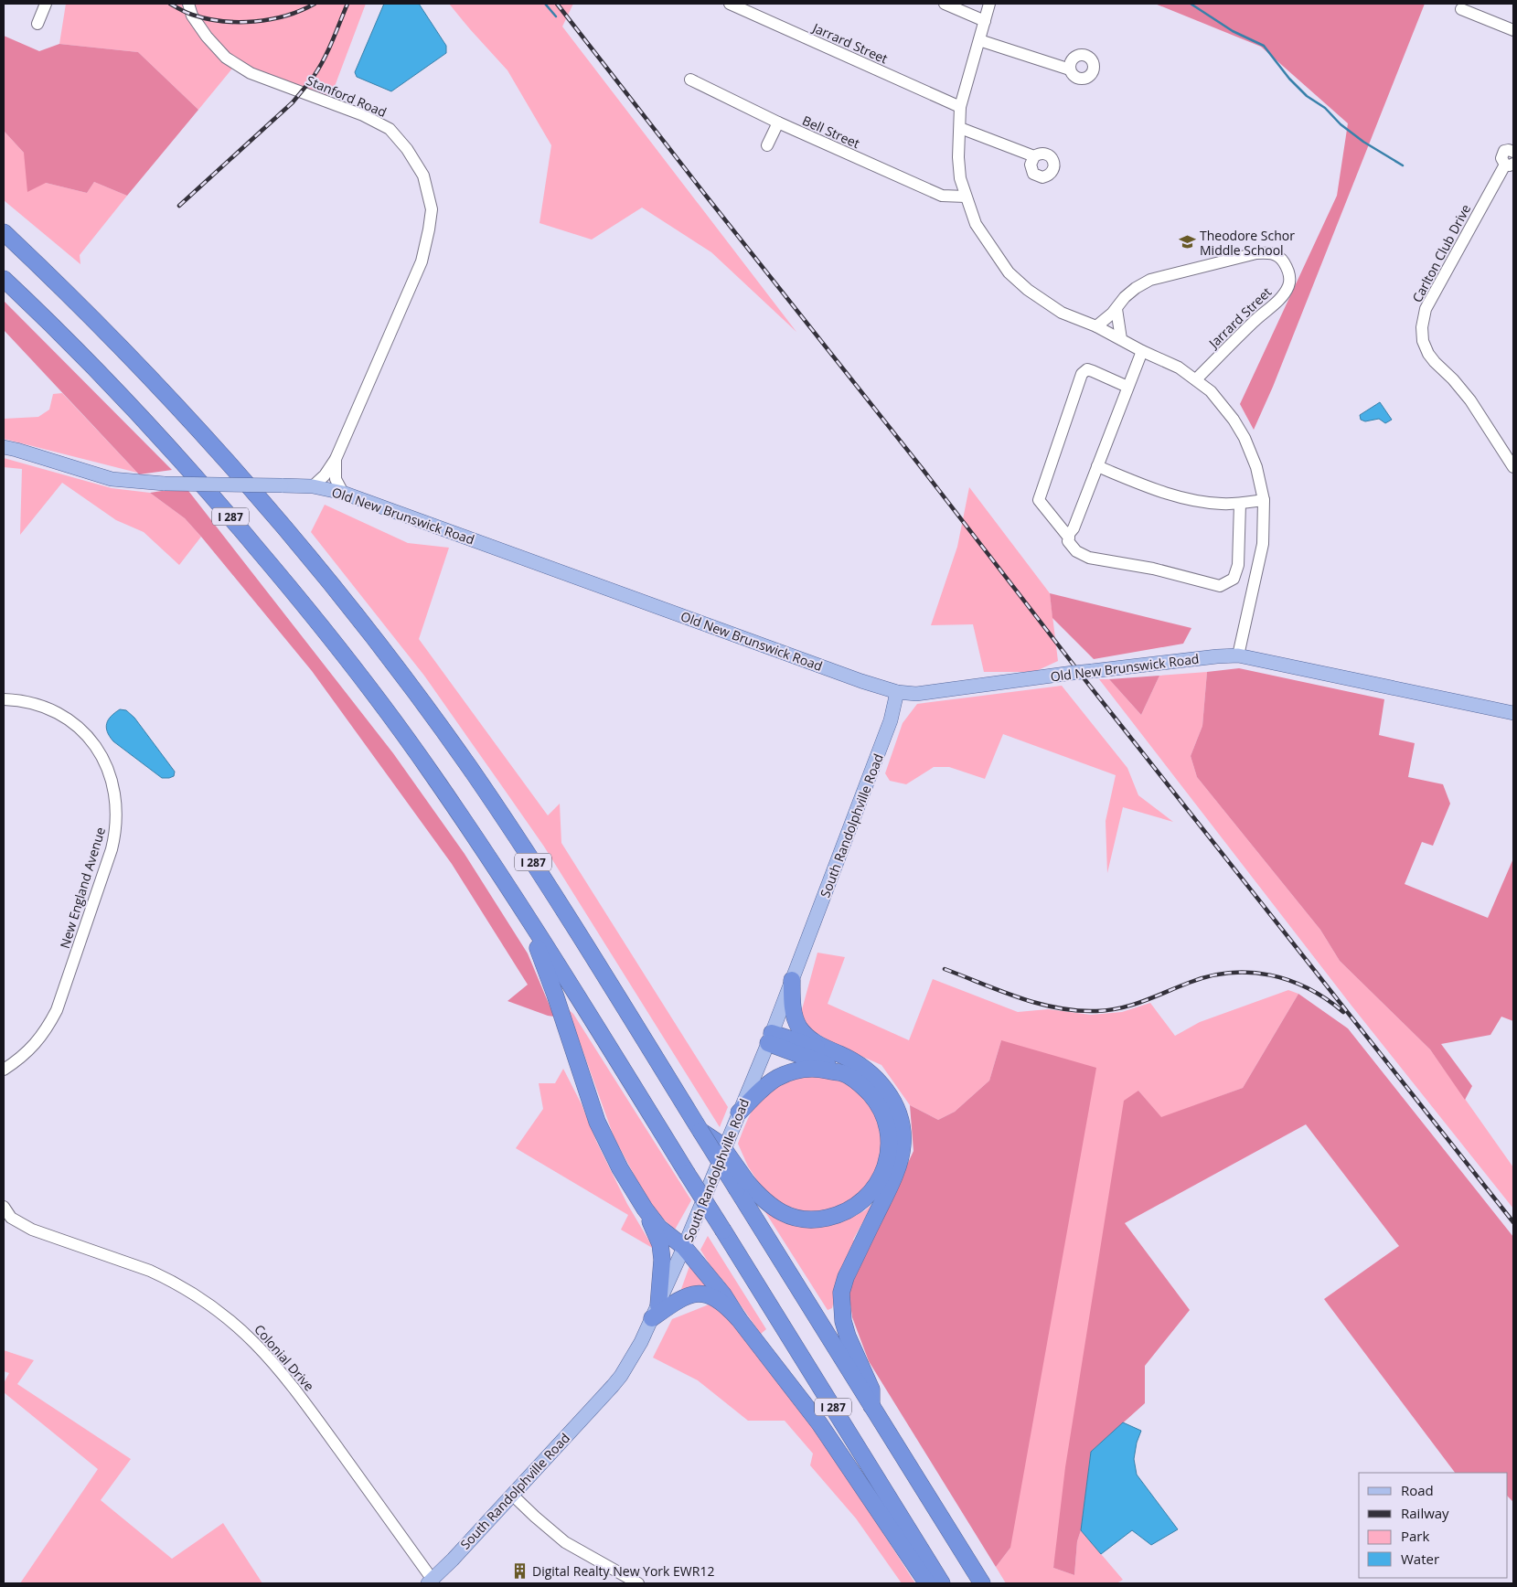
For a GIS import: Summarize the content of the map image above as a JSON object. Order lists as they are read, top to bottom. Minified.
{"streets":{"highway":["I 287"],"main road":["Old New Brunswick Road","South Randolphville Road"],"street":["Jarrard Street","Stanford Road","Bell Street","Carlton Club Drive","New England Avenue","Colonial Drive"]},"crossings":[["Stanford Road","Old New Brunswick Road"],["Old New Brunswick Road","South Randolphville Road"],["South Randolphville Road","Colonial Drive"]],"places":{"school or university":["Theodore Schor Middle School"],"building":["Digital Realty New York EWR12"]},"legend":["Road","Railway","Park","Water"]}
